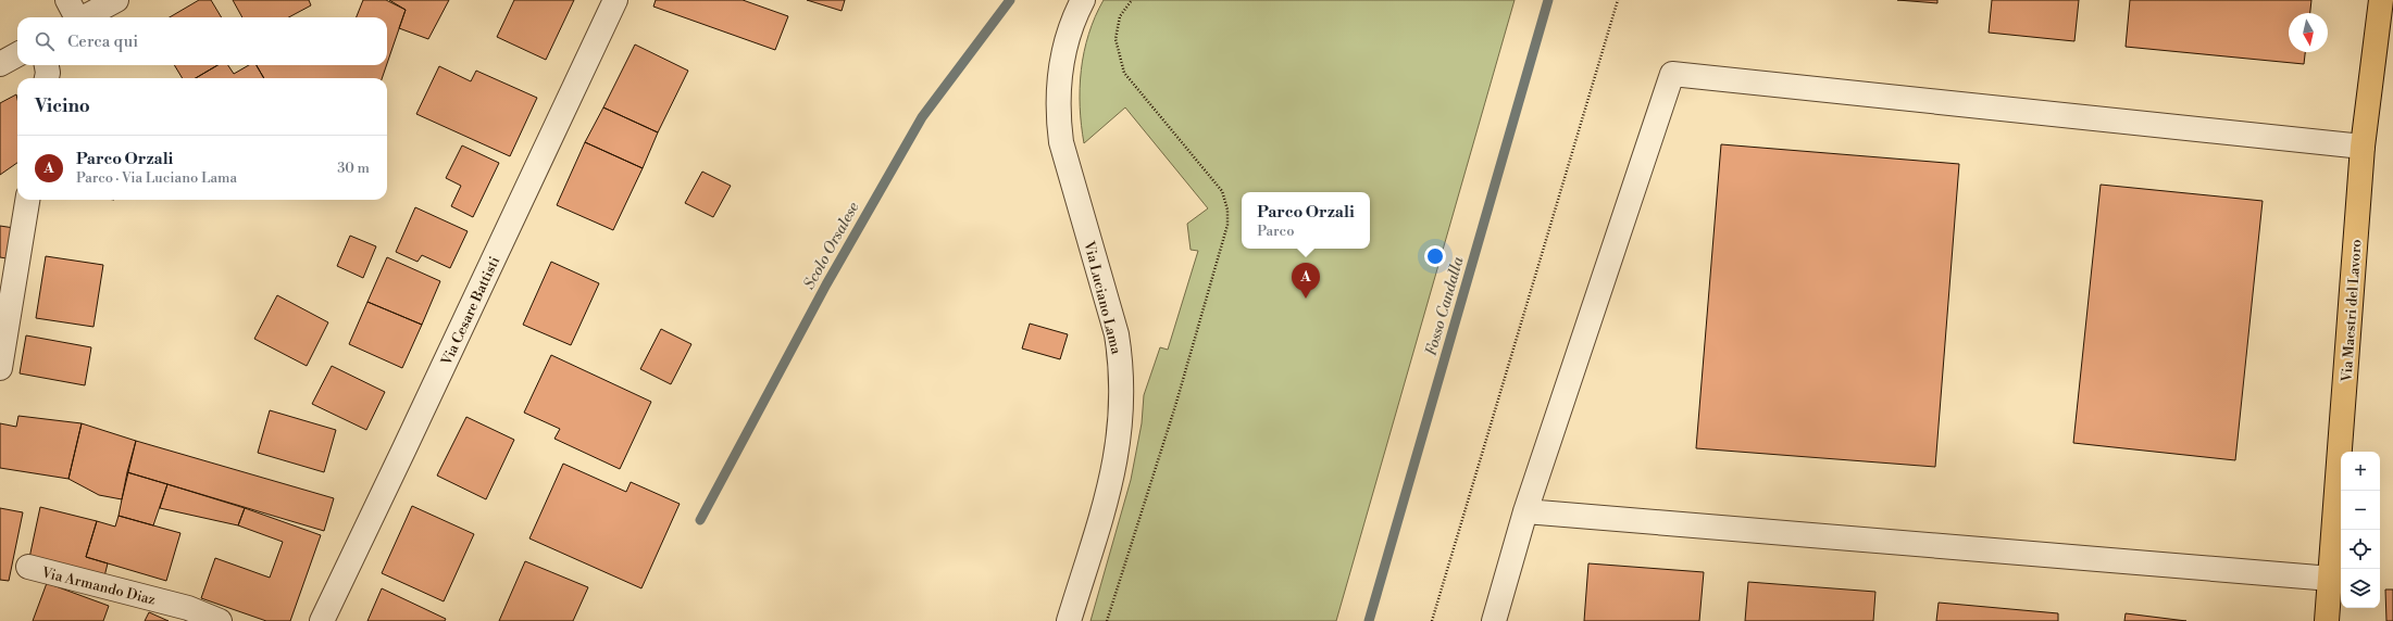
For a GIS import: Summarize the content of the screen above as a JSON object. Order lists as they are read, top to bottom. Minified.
{"streets":{"main road":["Via Maestri del Lavoro"],"street":["Via Luciano Lama","Via Cesare Battisti","Via Armando Diaz"]},"water":["Scolo Orsalese","Fosso Candalla"],"north":"bottom","page":{"search":"Cerca qui","heading":"Vicino","list":[{"mark":"A","name":"Parco Orzali","note":"Parco · Via Luciano Lama","value":"30 m"}],"popup":["Parco Orzali","Parco"],"pins":"A","map_buttons":["+","−"]}}
